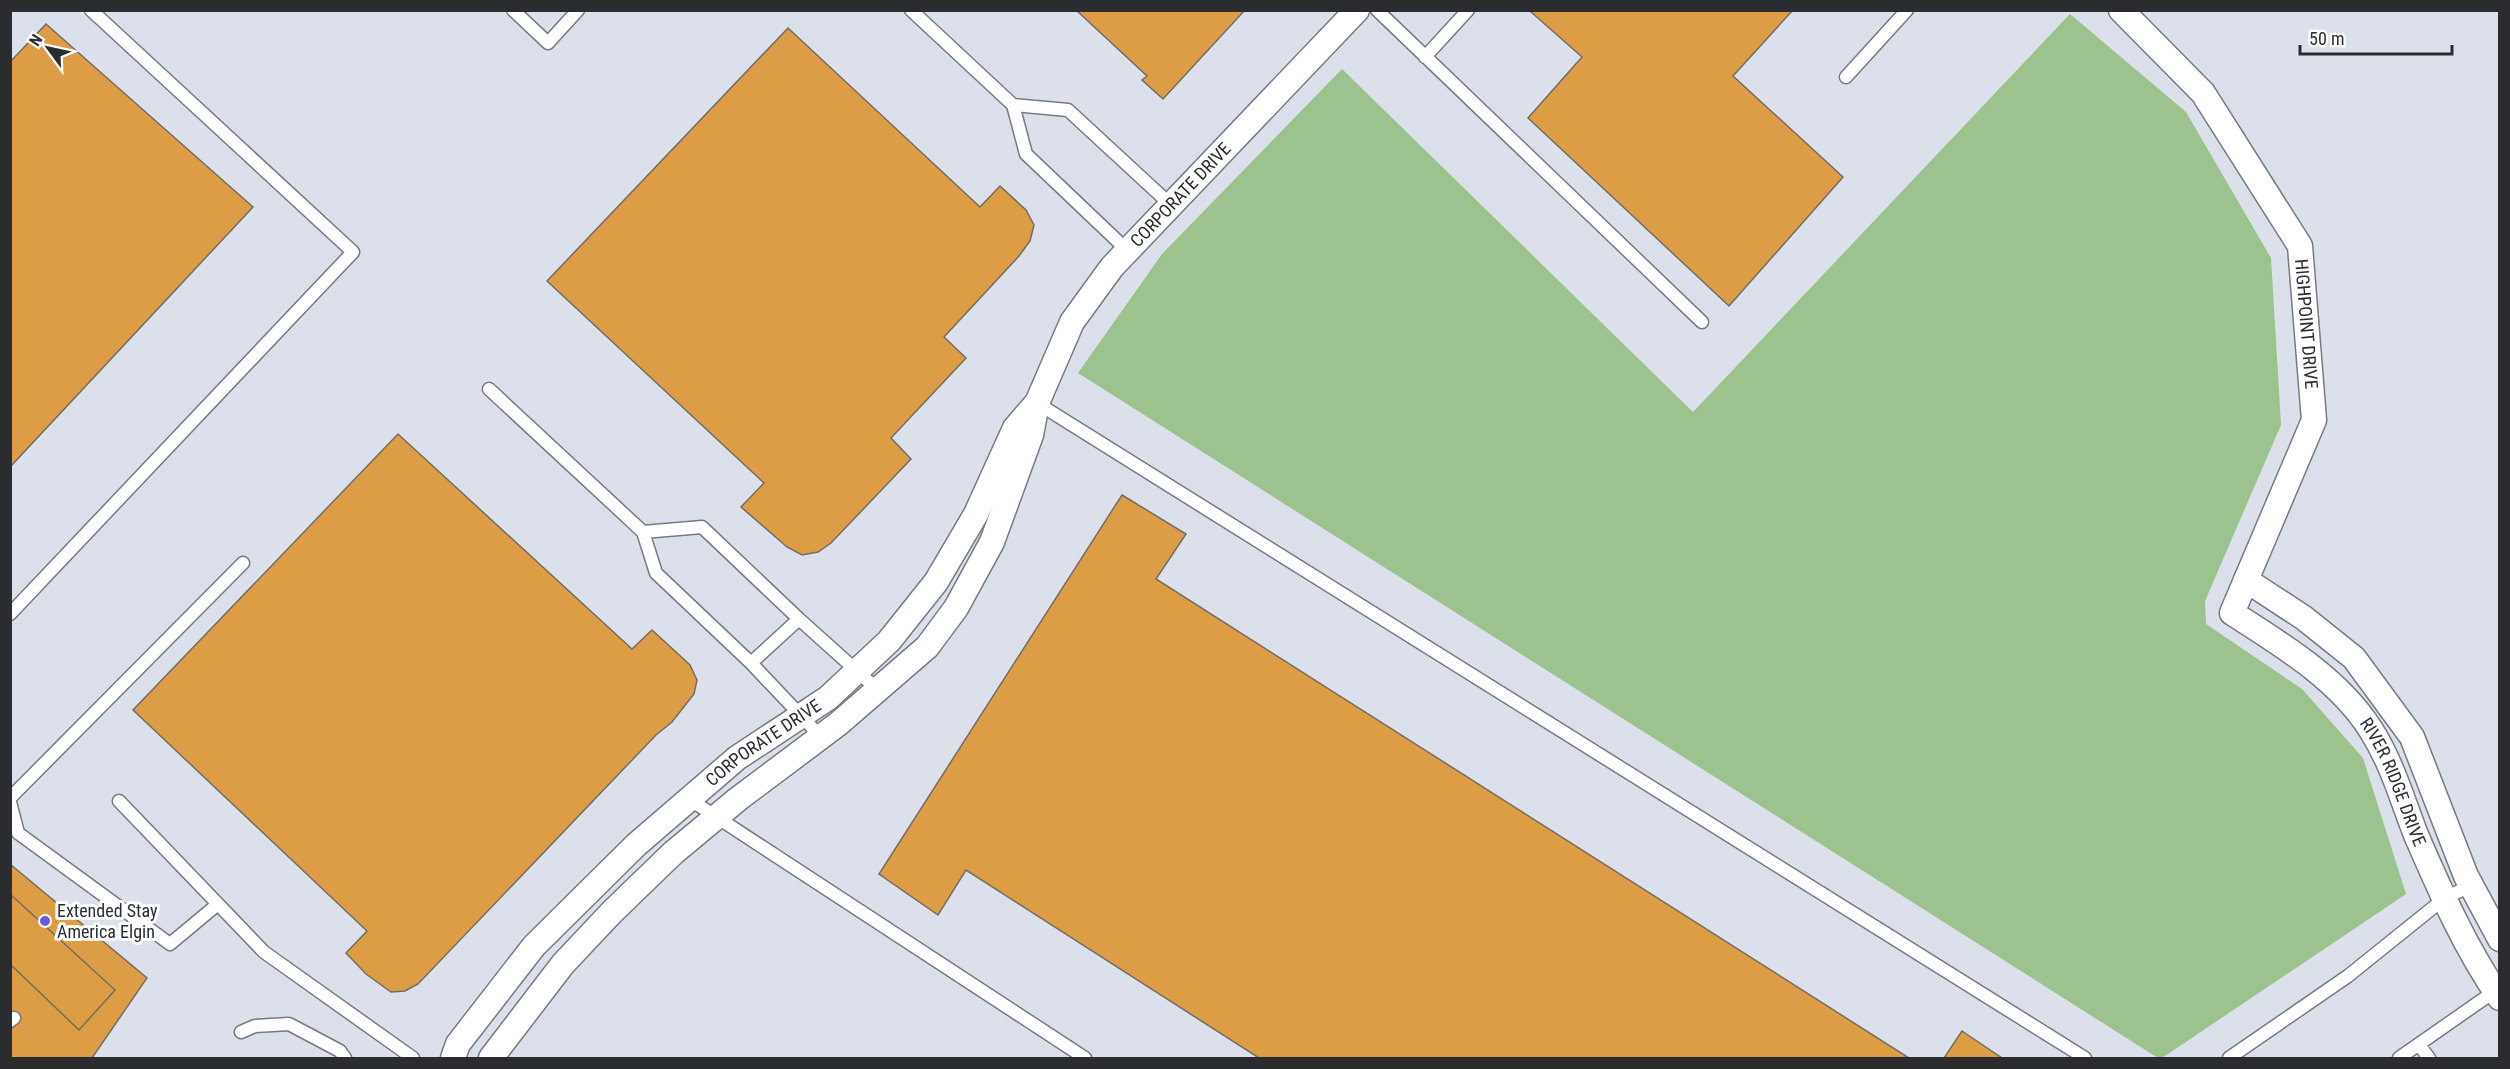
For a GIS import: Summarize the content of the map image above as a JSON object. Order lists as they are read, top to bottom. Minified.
{"streets":{"street":["CORPORATE DRIVE","HIGHPOINT DRIVE","RIVER RIDGE DRIVE"]},"crossings":[["HIGHPOINT DRIVE","RIVER RIDGE DRIVE"]],"places":["Extended Stay America Elgin"],"scale_bar":"50 m","north":"top left"}
